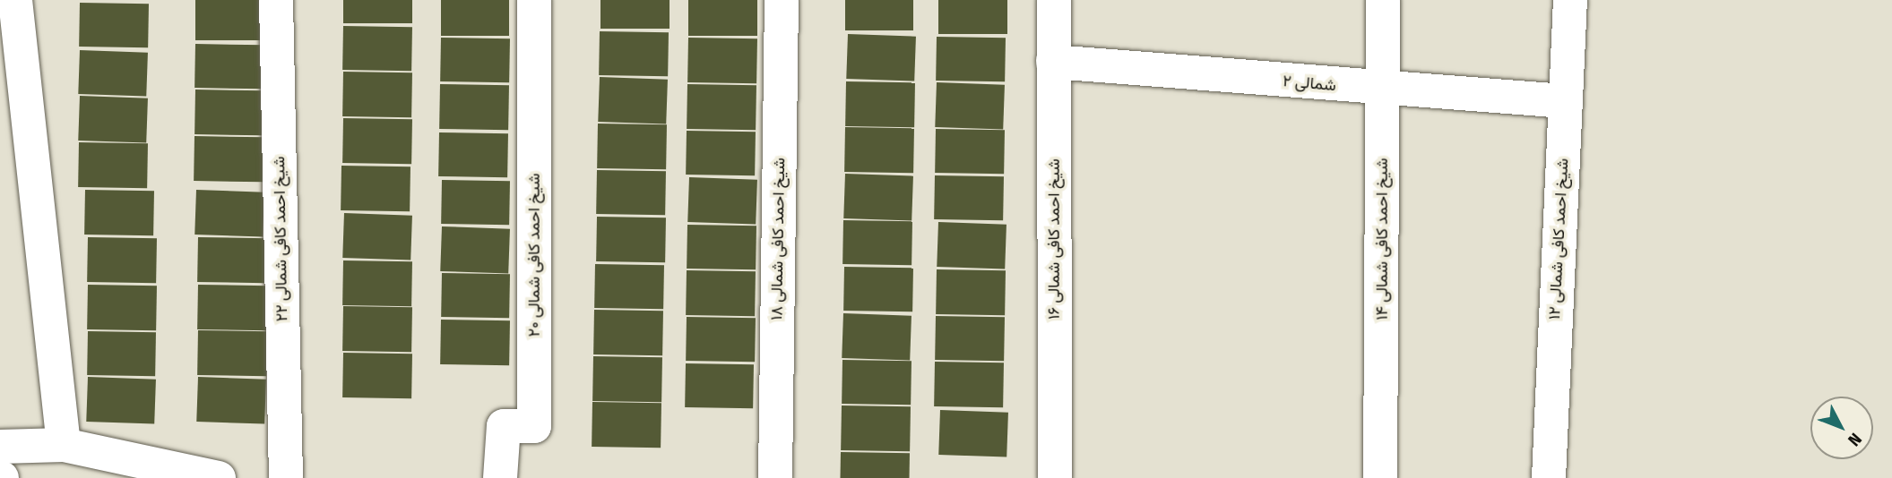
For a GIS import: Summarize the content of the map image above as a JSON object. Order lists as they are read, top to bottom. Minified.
{"streets":{"street":["۲ شمالی","شیخ احمد کافی شمالی ۲۲","شیخ احمد کافی شمالی ۱۸","شیخ احمد کافی شمالی ۱۶","شیخ احمد کافی شمالی ۱۴","شیخ احمد کافی شمالی ۱۲","شیخ احمد کافی شمالی ۲۰"]},"crossings":[["۲ شمالی","شیخ احمد کافی شمالی ۱۶"],["۲ شمالی","شیخ احمد کافی شمالی ۱۴"],["۲ شمالی","شیخ احمد کافی شمالی ۱۲"]],"north":"bottom right"}
